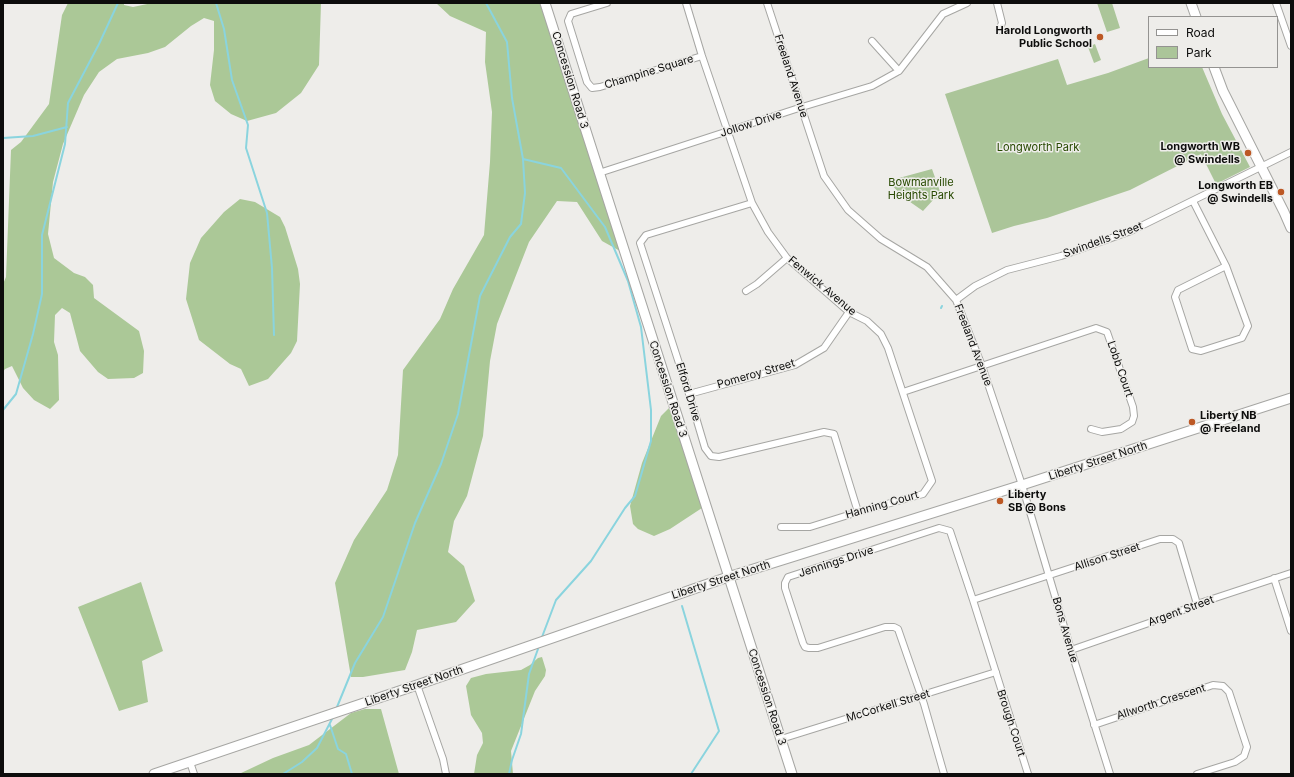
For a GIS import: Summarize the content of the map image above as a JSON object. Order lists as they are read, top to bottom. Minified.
{"streets":{"main road":["Concession Road 3","Liberty Street North"],"street":["Champine Square","Freeland Avenue","Jollow Drive","Swindells Street","Fenwick Avenue","Lobb Court","Pomeroy Street","Elford Drive","Hanning Court","Allison Street","Jennings Drive","Argent Street","Bons Avenue","Allworth Crescent","McCorkell Street","Brough Court"]},"crossings":[["Champine Square","Jollow Drive"],["Champine Square","Fenwick Avenue"],["Freeland Avenue","Jollow Drive"],["Freeland Avenue","Swindells Street"],["Freeland Avenue","Lobb Court"],["Freeland Avenue","Liberty Street North"],["Freeland Avenue","Bons Avenue"],["Concession Road 3","Jollow Drive"],["Concession Road 3","Liberty Street North"],["Concession Road 3","McCorkell Street"],["Jollow Drive","Fenwick Avenue"],["Fenwick Avenue","Pomeroy Street"],["Fenwick Avenue","Elford Drive"],["Fenwick Avenue","Hanning Court"],["Pomeroy Street","Elford Drive"],["Elford Drive","Hanning Court"],["Liberty Street North","Bons Avenue"],["Allison Street","Jennings Drive"],["Allison Street","Argent Street"],["Allison Street","Bons Avenue"],["Jennings Drive","McCorkell Street"],["Jennings Drive","Brough Court"],["Argent Street","Bons Avenue"],["Bons Avenue","Allworth Crescent"],["McCorkell Street","Brough Court"]],"parks":["Longworth Park","Bowmanville Heights Park"],"places":["Harold Longworth Public School","Longworth WB @ Swindells","Longworth EB @ Swindells","Liberty NB @ Freeland","Liberty SB @ Bons"],"legend":["Road","Park"]}
